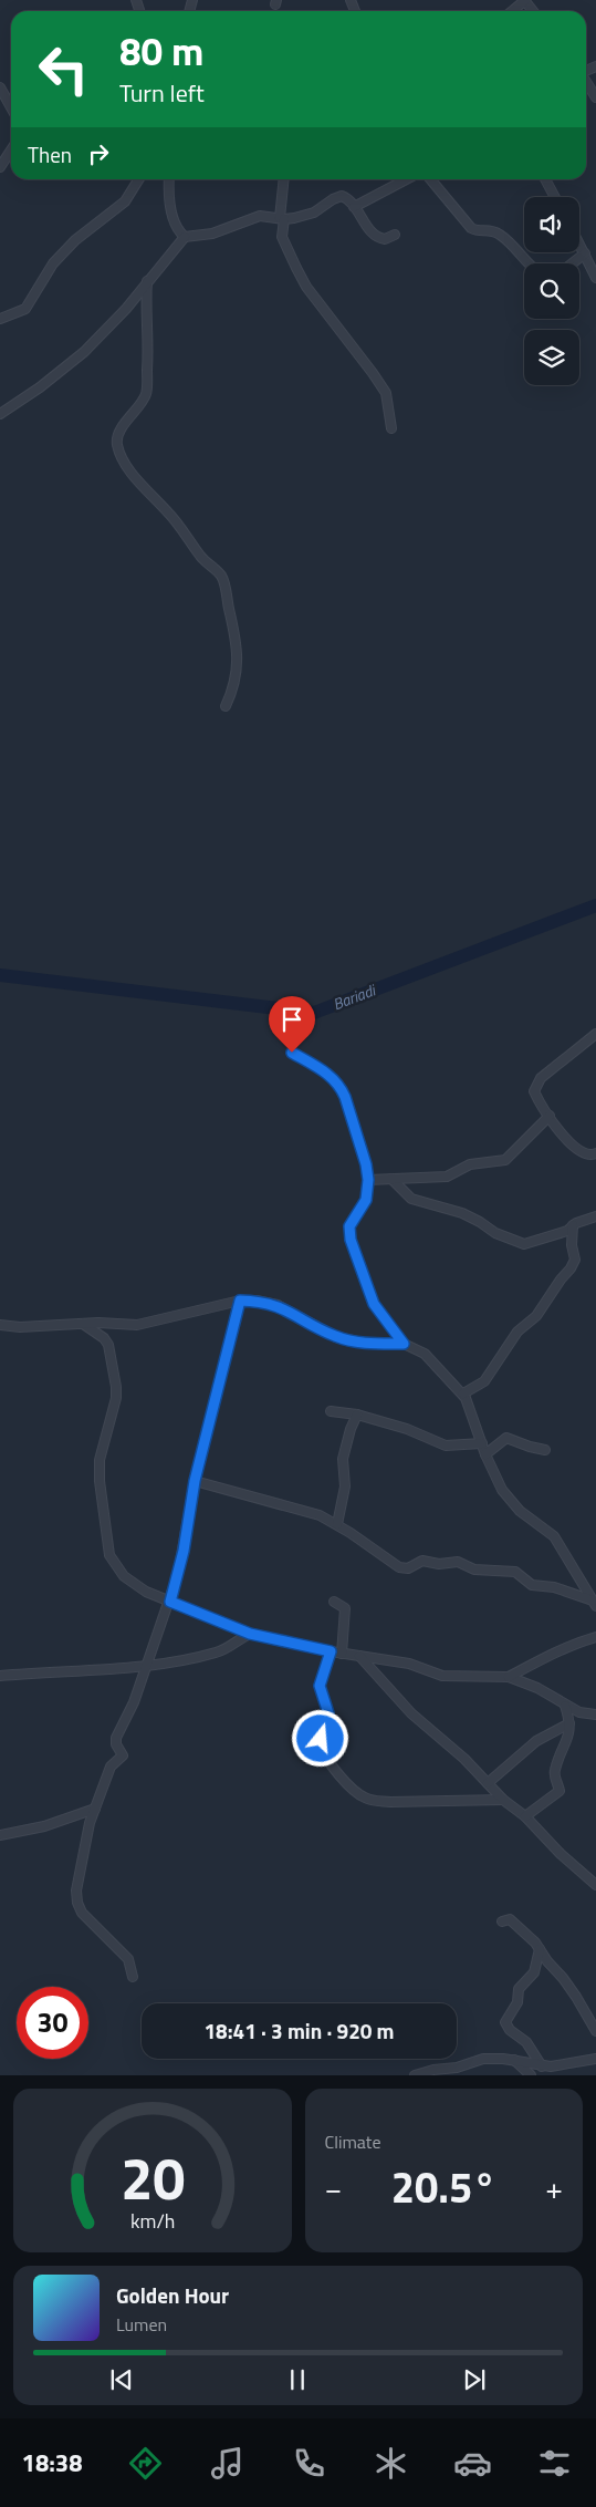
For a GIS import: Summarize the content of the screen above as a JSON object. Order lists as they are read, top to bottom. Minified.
{"water":["Bariadi"],"page":{"turn":["80 m","Turn left"],"then":"Then","limit":"30","trip":"18:41 · 3 min · 920 m","tile":"Climate","heat":["−","20.5°","+"],"song":["Golden Hour","Lumen"],"tabs":"18:38","gauge":["20","km/h"]}}
